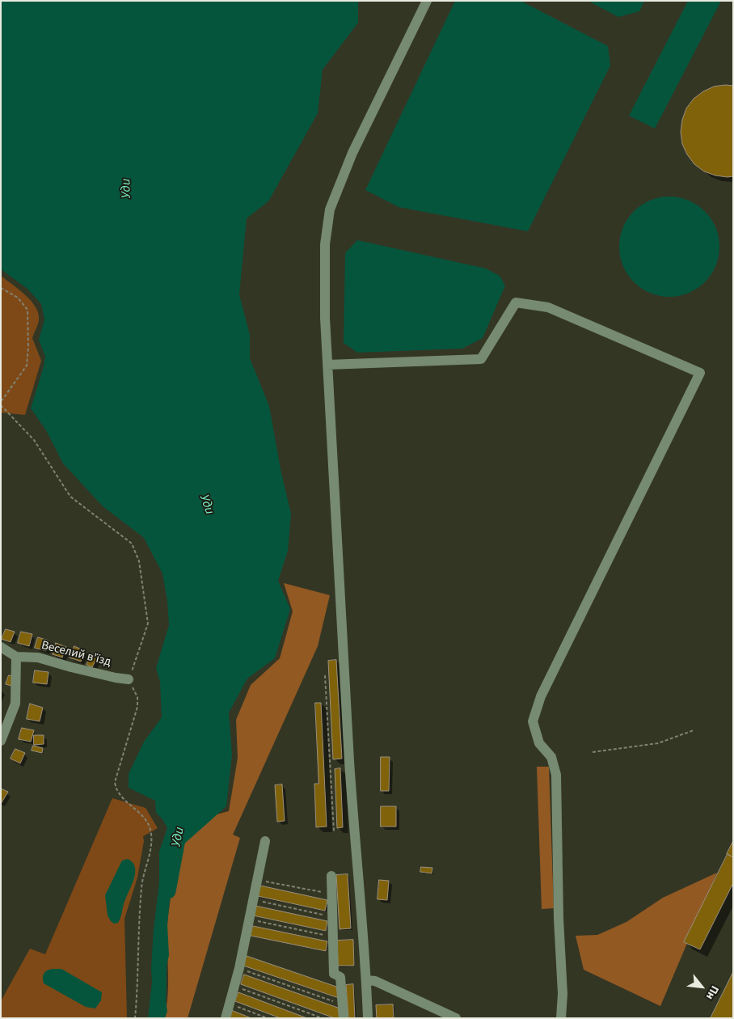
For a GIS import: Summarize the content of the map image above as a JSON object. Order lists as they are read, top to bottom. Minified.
{"streets":{"street":["Веселий в’їзд"]},"water":["Уди"],"north":"bottom right"}
